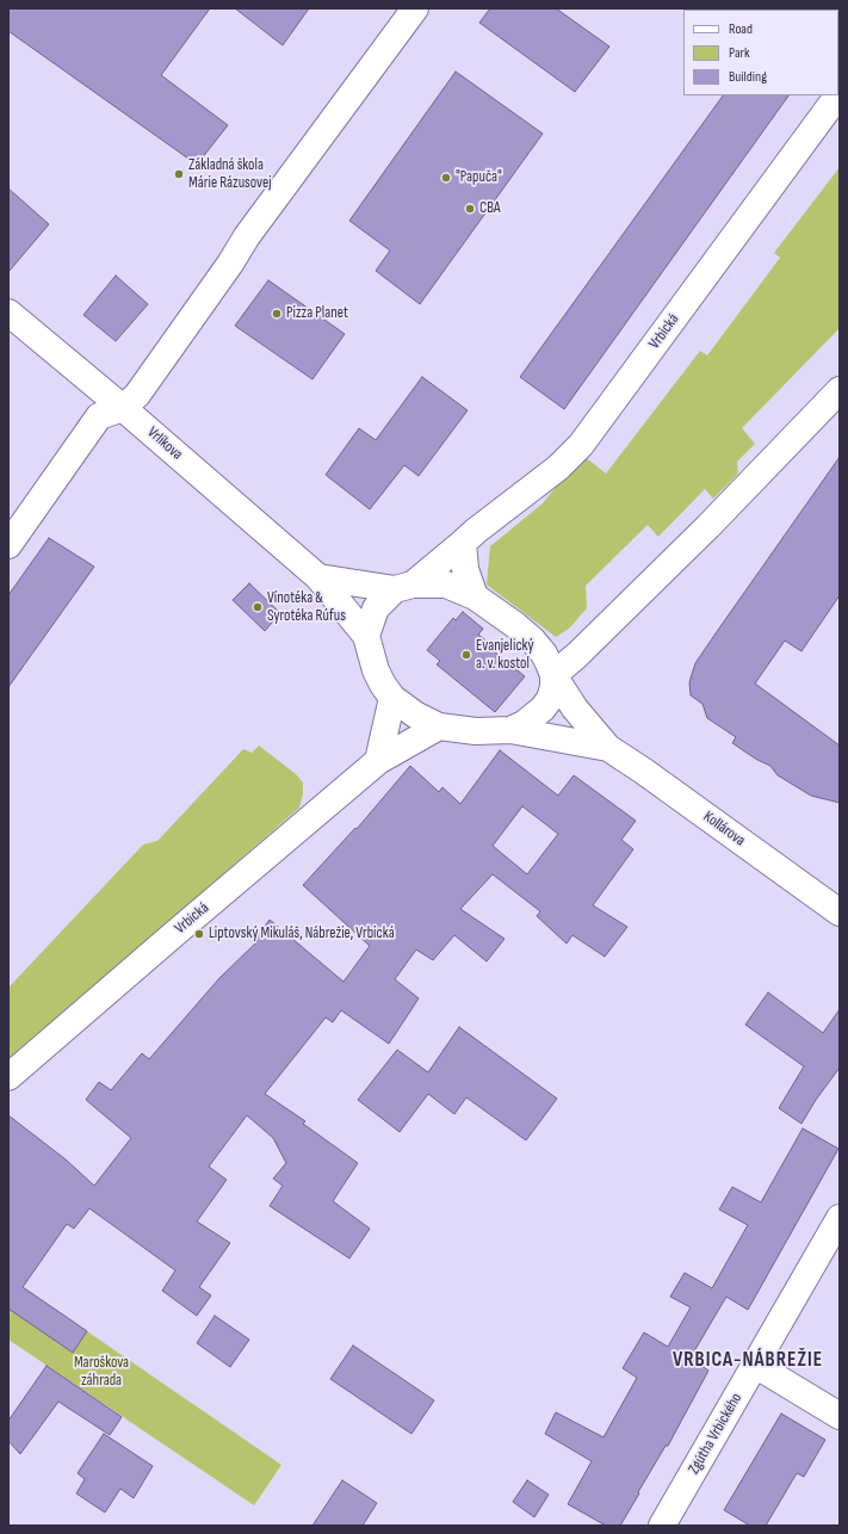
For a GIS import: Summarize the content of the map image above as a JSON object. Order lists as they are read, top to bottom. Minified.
{"streets":{"street":["Vrbická","Vrlíkova","Kollárova","Zgútha Vrbického"]},"crossings":[["Vrbická","Vrlíkova"],["Vrbická","Kollárova"],["Vrlíkova","Kollárova"]],"districts":["VRBICA-NÁBREŽIE"],"parks":["Maroškova záhrada"],"places":["Základná škola Márie Rázusovej","\"Papuča\"","CBA","Pizza Planet","Vínotéka & Syrotéka Rúfus","Evanjelický a. v. kostol","Liptovský Mikuláš, Nábrežie, Vrbická"],"legend":["Road","Park","Building"]}
